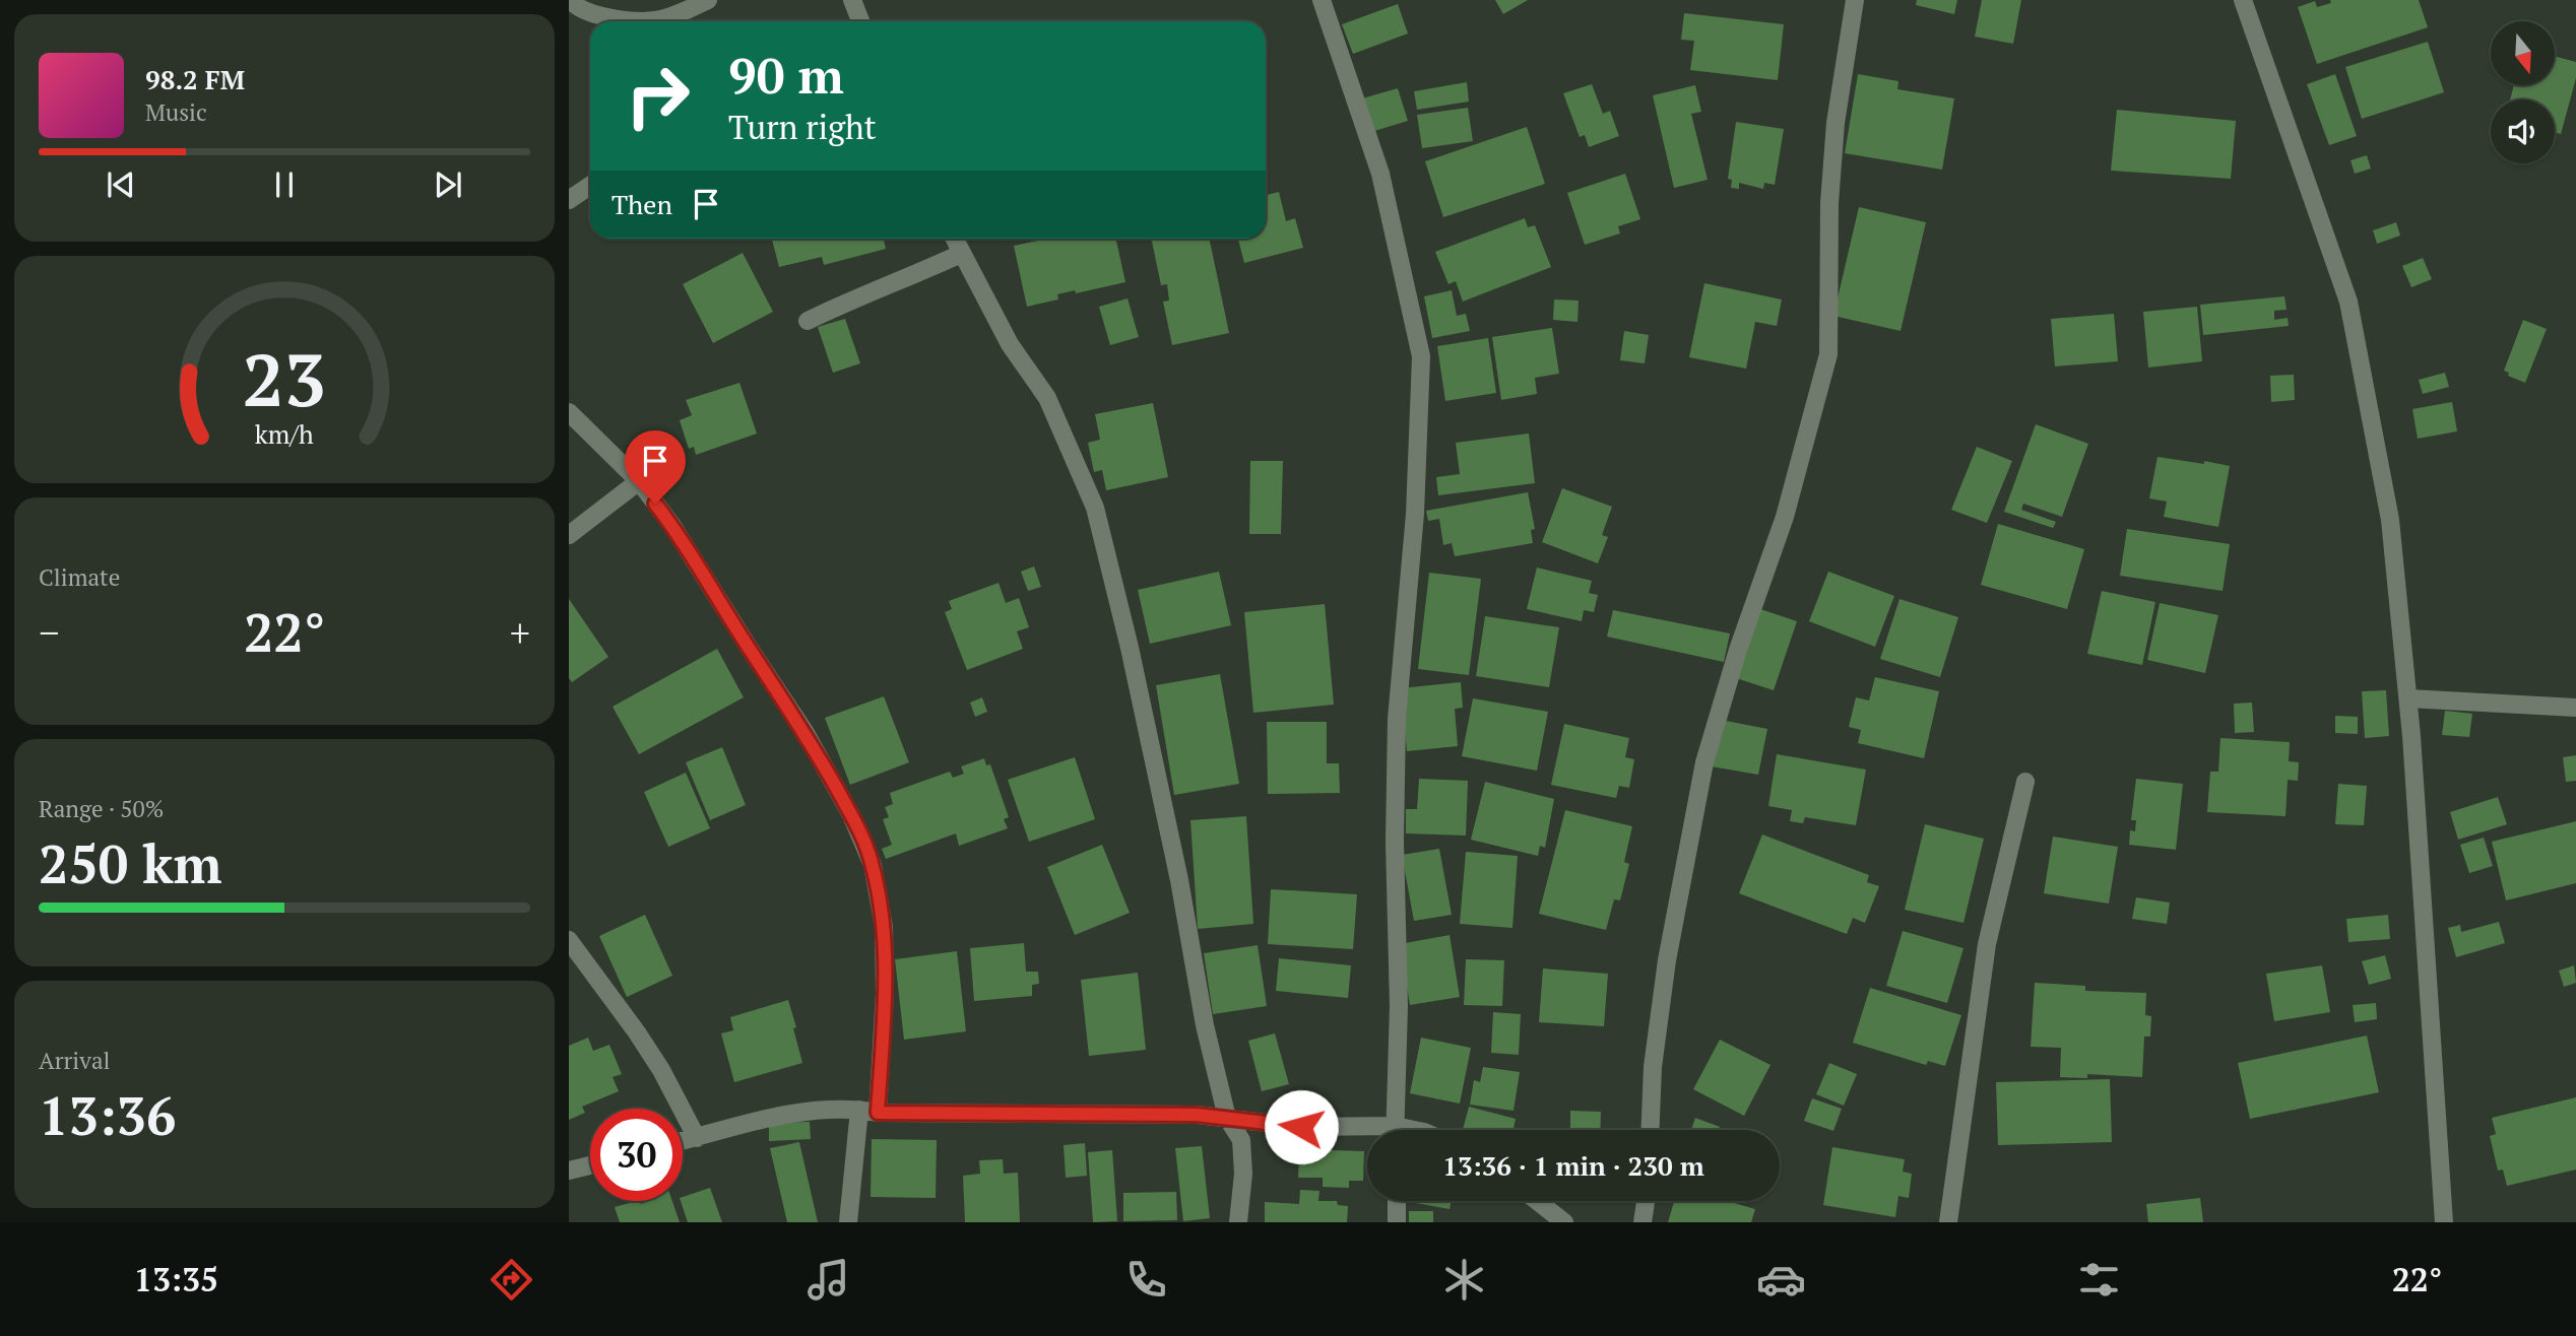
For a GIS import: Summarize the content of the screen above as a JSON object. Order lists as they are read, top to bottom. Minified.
{"north":"bottom","page":{"turn":["90 m","Turn right"],"song":["98.2 FM","Music"],"then":"Then","tile":["Climate",["Range · 50%","250 km"],["Arrival","13:36"]],"heat":["−","22°","+"],"limit":"30","trip":"13:36 · 1 min · 230 m","tabs":["13:35","22°"],"gauge":["23","km/h"]}}
